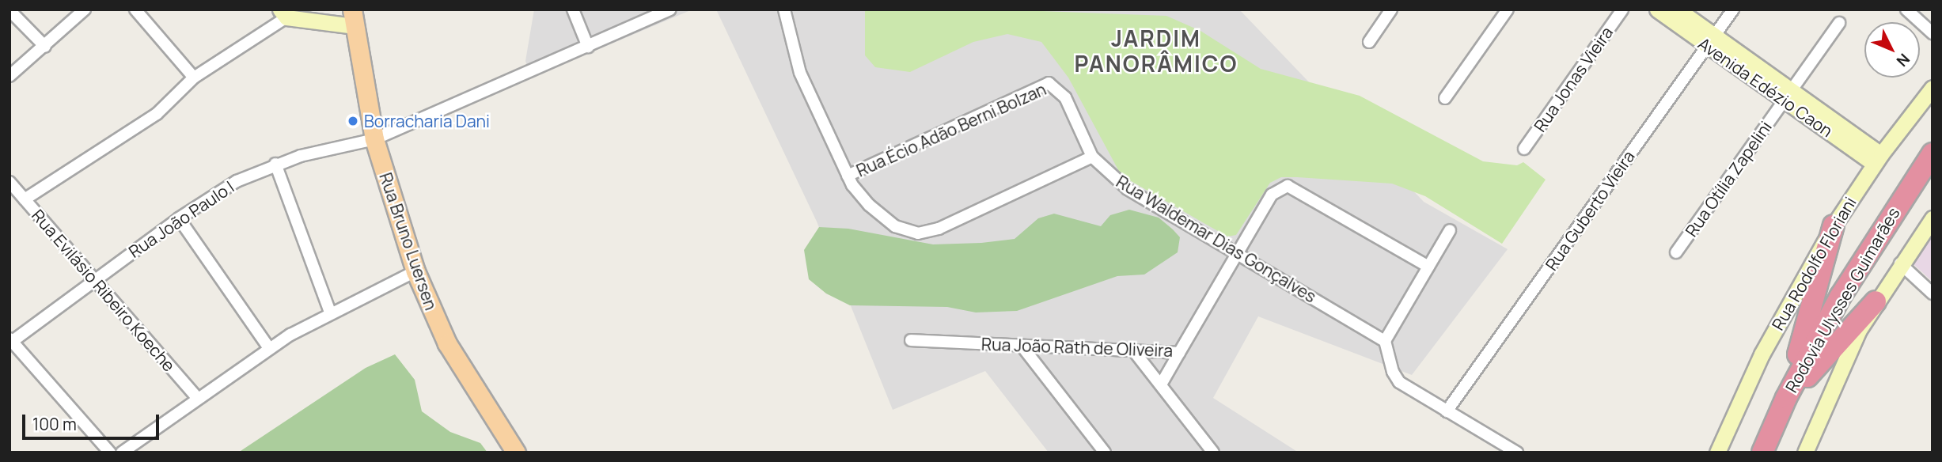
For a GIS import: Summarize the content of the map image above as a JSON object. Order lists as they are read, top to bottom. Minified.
{"streets":{"highway":["Rodovia Ulysses Guimarães"],"main road":["Avenida Edézio Caon","Rua Bruno Luersen","Rua Rodolfo Floriani"],"street":["Rua Jonas Vieira","Rua Écio Adão Berni Bolzan","Rua Otília Zapelini","Rua Guberto Vieira","Rua João Paulo I","Rua Waldemar Dias Gonçalves","Rua Evilásio Ribeiro Koeche","Rua João Rath de Oliveira"]},"crossings":[["Avenida Edézio Caon","Rua Otília Zapelini"],["Avenida Edézio Caon","Rua Guberto Vieira"],["Avenida Edézio Caon","Rua Rodolfo Floriani"],["Rua Écio Adão Berni Bolzan","Rua Waldemar Dias Gonçalves"],["Rua João Paulo I","Rua Bruno Luersen"],["Rua João Paulo I","Rua Evilásio Ribeiro Koeche"],["Rua Waldemar Dias Gonçalves","Rua João Rath de Oliveira"]],"districts":["JARDIM PANORÂMICO"],"places":["Borracharia Dani"],"scale_bar":"100 m","north":"bottom right"}
